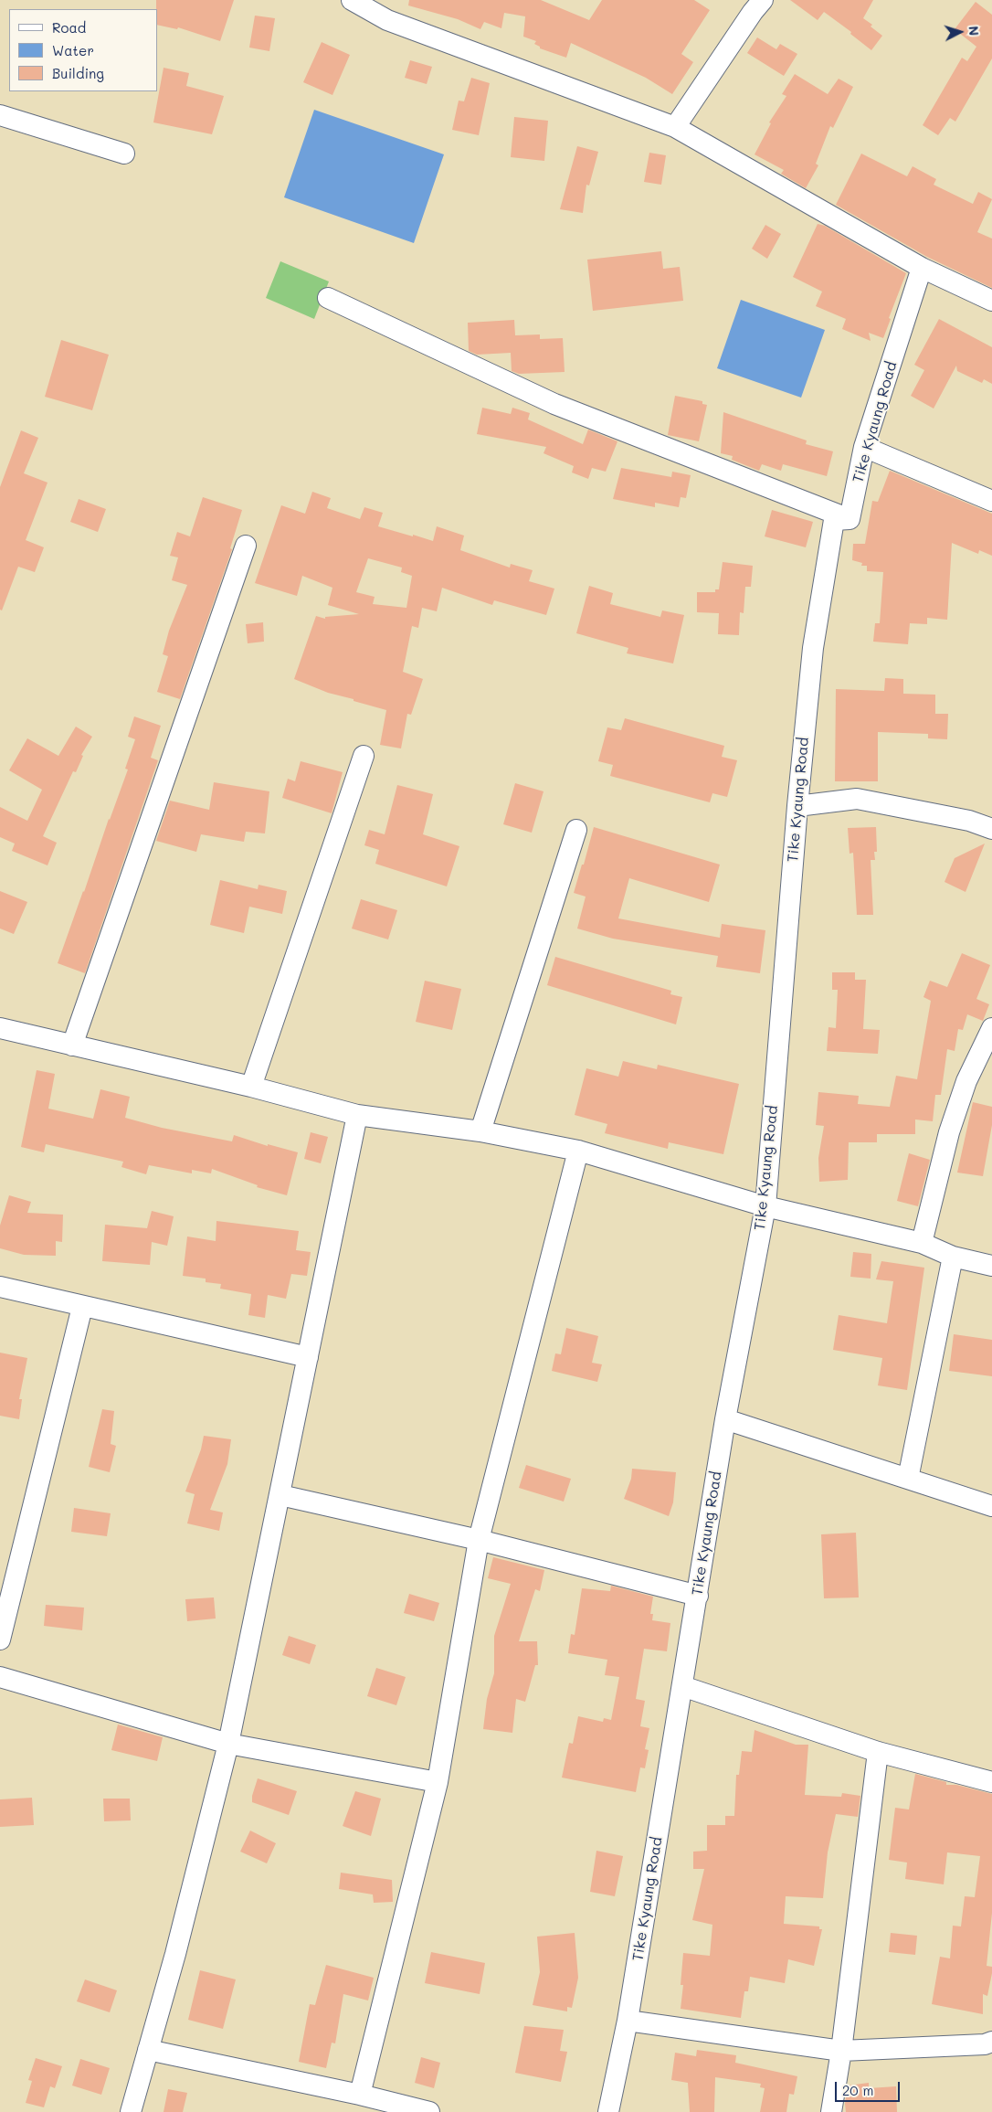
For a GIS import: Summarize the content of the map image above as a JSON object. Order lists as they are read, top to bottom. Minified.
{"streets":{"street":["Tike Kyaung Road"]},"legend":["Road","Water","Building"],"scale_bar":"20 m","north":"right"}
